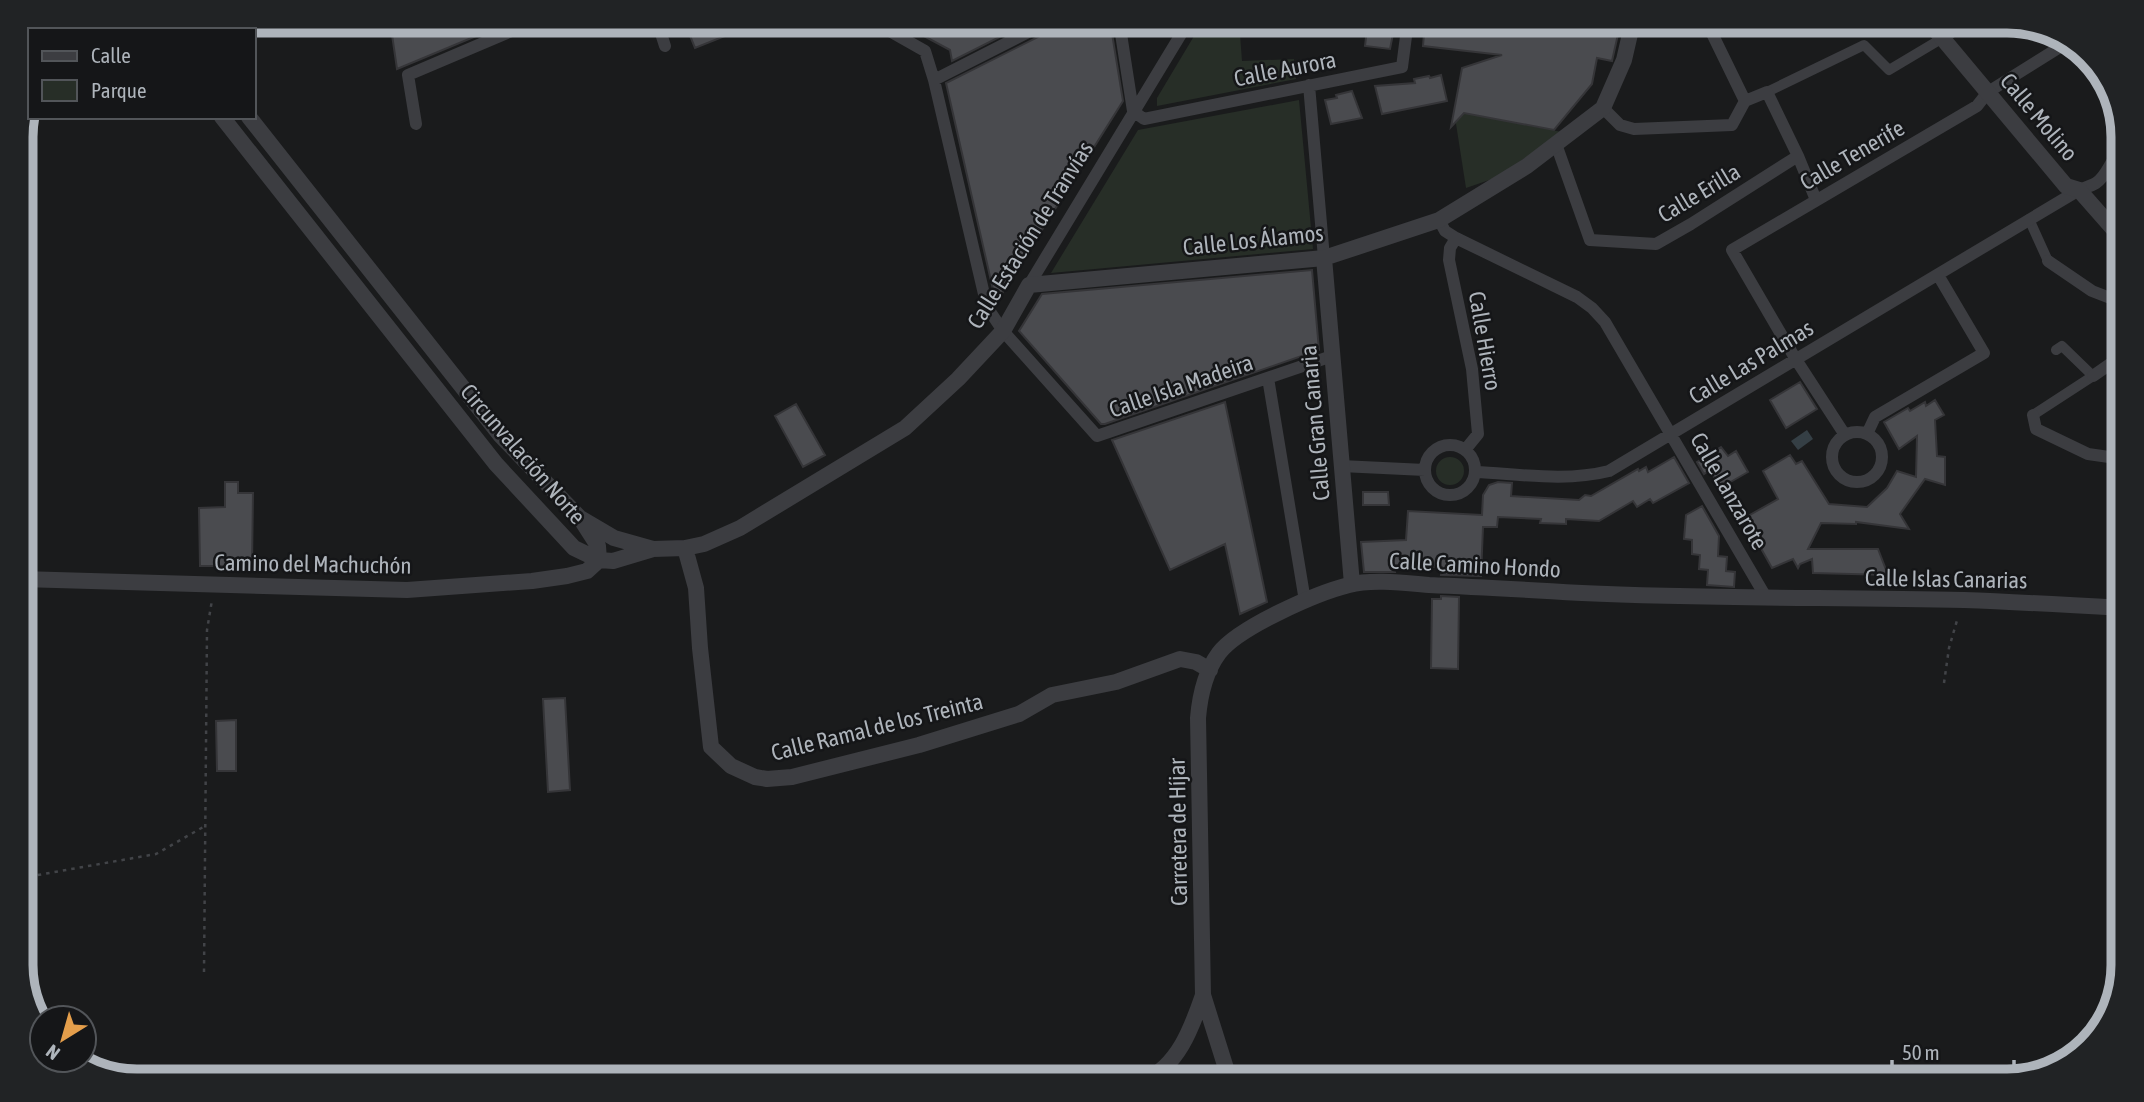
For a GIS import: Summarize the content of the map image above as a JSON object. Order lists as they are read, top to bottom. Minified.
{"streets":{"street":["Calle Aurora","Calle Molino","Calle Tenerife","Calle Erilla","Calle Estación de Tranvías","Calle Los Álamos","Calle Hierro","Calle Las Palmas","Calle Isla Madeira","Calle Gran Canaria","Circunvalación Norte","Calle Lanzarote","Camino del Machuchón","Calle Camino Hondo","Calle Islas Canarias","Calle Ramal de los Treinta","Carretera de Híjar"]},"crossings":[["Calle Aurora","Calle Estación de Tranvías"],["Calle Molino","Calle Tenerife"],["Calle Molino","Calle Las Palmas"],["Calle Tenerife","Calle Las Palmas"],["Calle Erilla","Calle Los Álamos"],["Calle Estación de Tranvías","Calle Los Álamos"],["Calle Estación de Tranvías","Calle Isla Madeira"],["Calle Estación de Tranvías","Circunvalación Norte"],["Calle Estación de Tranvías","Calle Ramal de los Treinta"],["Calle Los Álamos","Calle Gran Canaria"],["Calle Los Álamos","Calle Lanzarote"],["Calle Hierro","Calle Las Palmas"],["Calle Hierro","Calle Lanzarote"],["Calle Las Palmas","Calle Lanzarote"],["Calle Isla Madeira","Calle Gran Canaria"],["Calle Gran Canaria","Calle Camino Hondo"],["Circunvalación Norte","Camino del Machuchón"],["Calle Lanzarote","Calle Camino Hondo"],["Calle Lanzarote","Calle Islas Canarias"],["Calle Camino Hondo","Calle Islas Canarias"],["Calle Camino Hondo","Calle Ramal de los Treinta"],["Calle Camino Hondo","Carretera de Híjar"],["Calle Ramal de los Treinta","Carretera de Híjar"]],"legend":["Calle","Parque"],"scale_bar":"50 m","north":"bottom left"}
